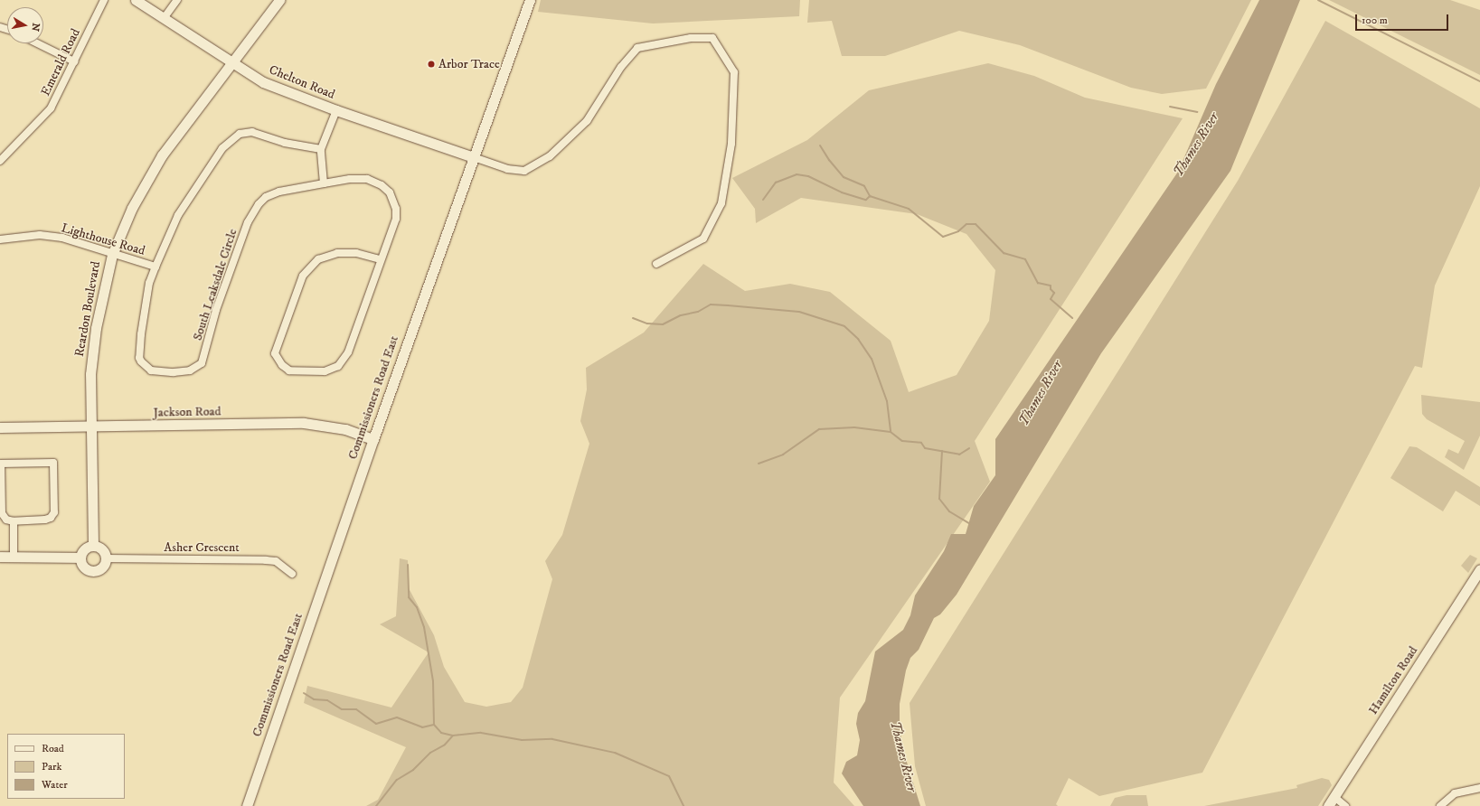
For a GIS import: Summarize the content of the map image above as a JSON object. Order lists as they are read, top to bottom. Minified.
{"streets":{"main road":["Chelton Road","Reardon Boulevard","Commissioners Road East","Jackson Road","Hamilton Road"],"street":["Emerald Road","Lighthouse Road","South Leaksdale Circle","Asher Crescent"]},"crossings":[["Chelton Road","Reardon Boulevard"],["Chelton Road","Commissioners Road East"],["Lighthouse Road","South Leaksdale Circle"],["Lighthouse Road","Reardon Boulevard"],["Reardon Boulevard","Jackson Road"],["Reardon Boulevard","Asher Crescent"],["Commissioners Road East","Jackson Road"]],"water":["Thames River"],"places":["Arbor Trace"],"legend":["Road","Park","Water"],"scale_bar":"100 m","north":"right"}
